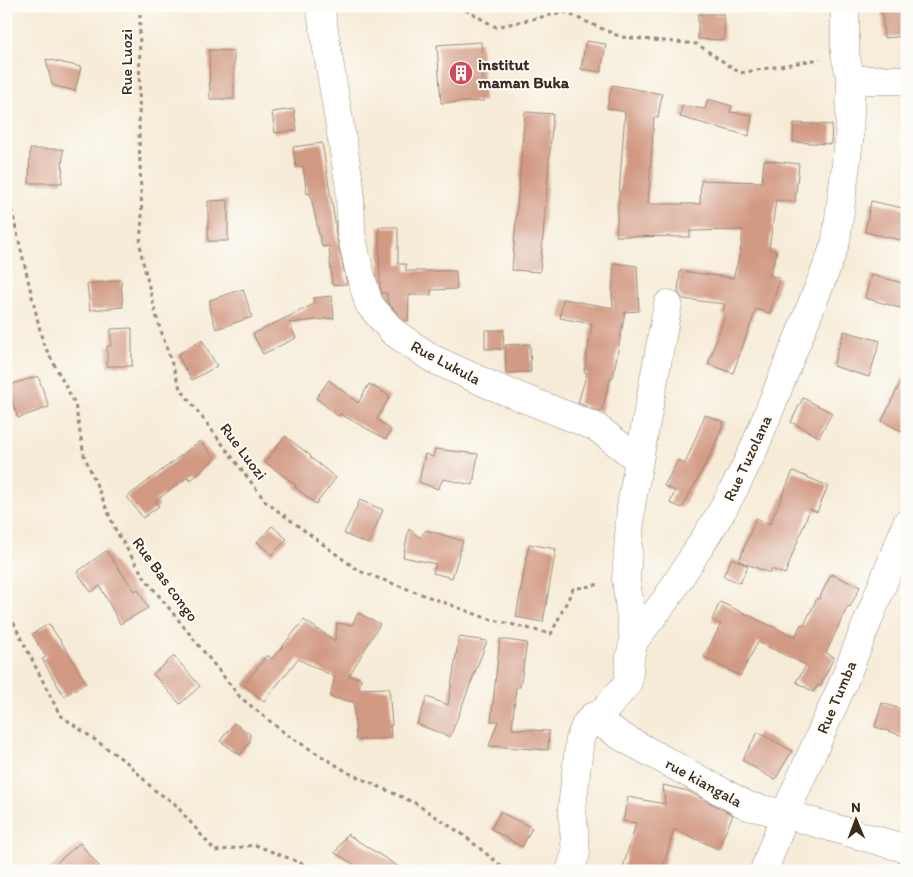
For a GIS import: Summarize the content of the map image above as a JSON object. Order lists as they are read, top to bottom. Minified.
{"streets":{"street":["Rue Lukula","Rue Tuzolana","Rue Tumba","rue kiangala"],"path":["Rue Luozi","Rue Bas congo"]},"crossings":[["Rue Tuzolana","rue kiangala"],["Rue Tumba","rue kiangala"]],"places":{"building":["institut maman Buka"]},"north":"top"}
